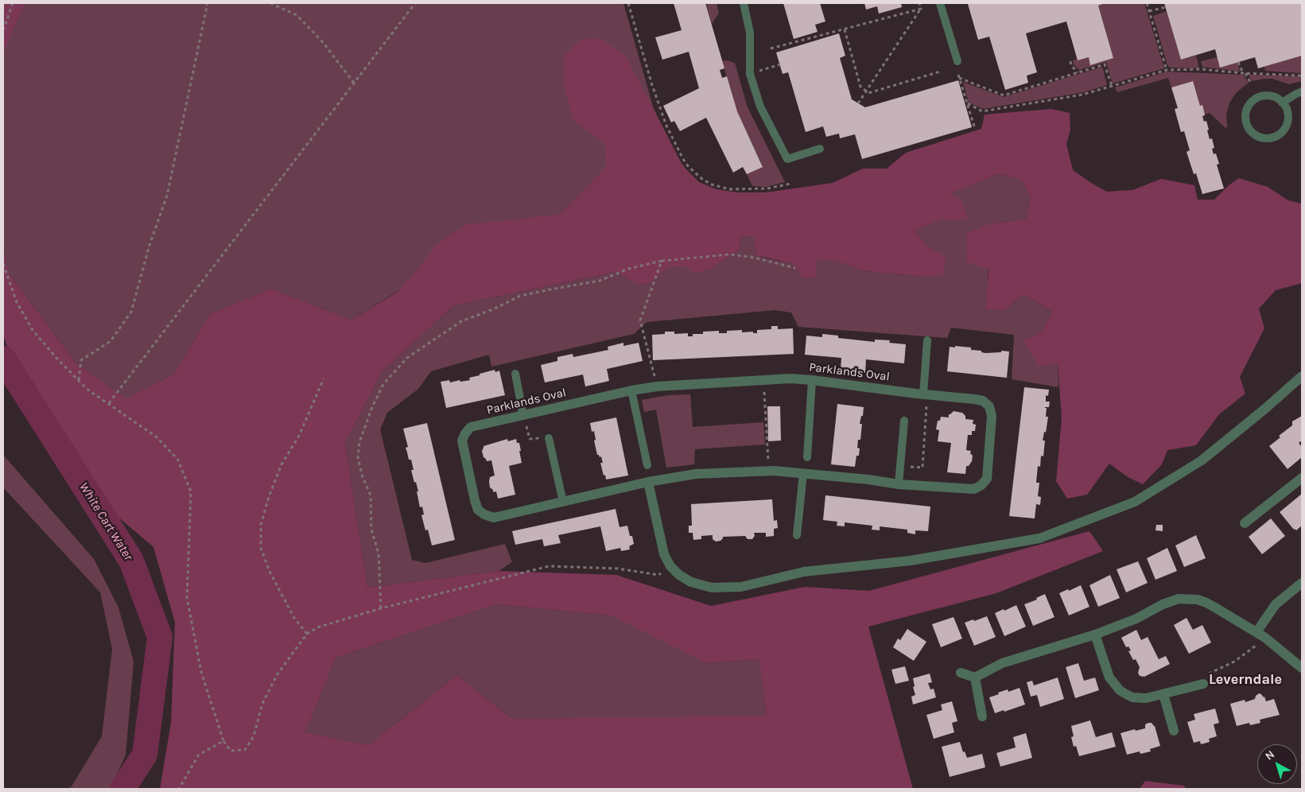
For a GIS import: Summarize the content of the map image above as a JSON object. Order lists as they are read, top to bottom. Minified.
{"streets":{"street":["Parklands Oval"]},"districts":["Leverndale"],"water":["White Cart Water"],"north":"top left"}
